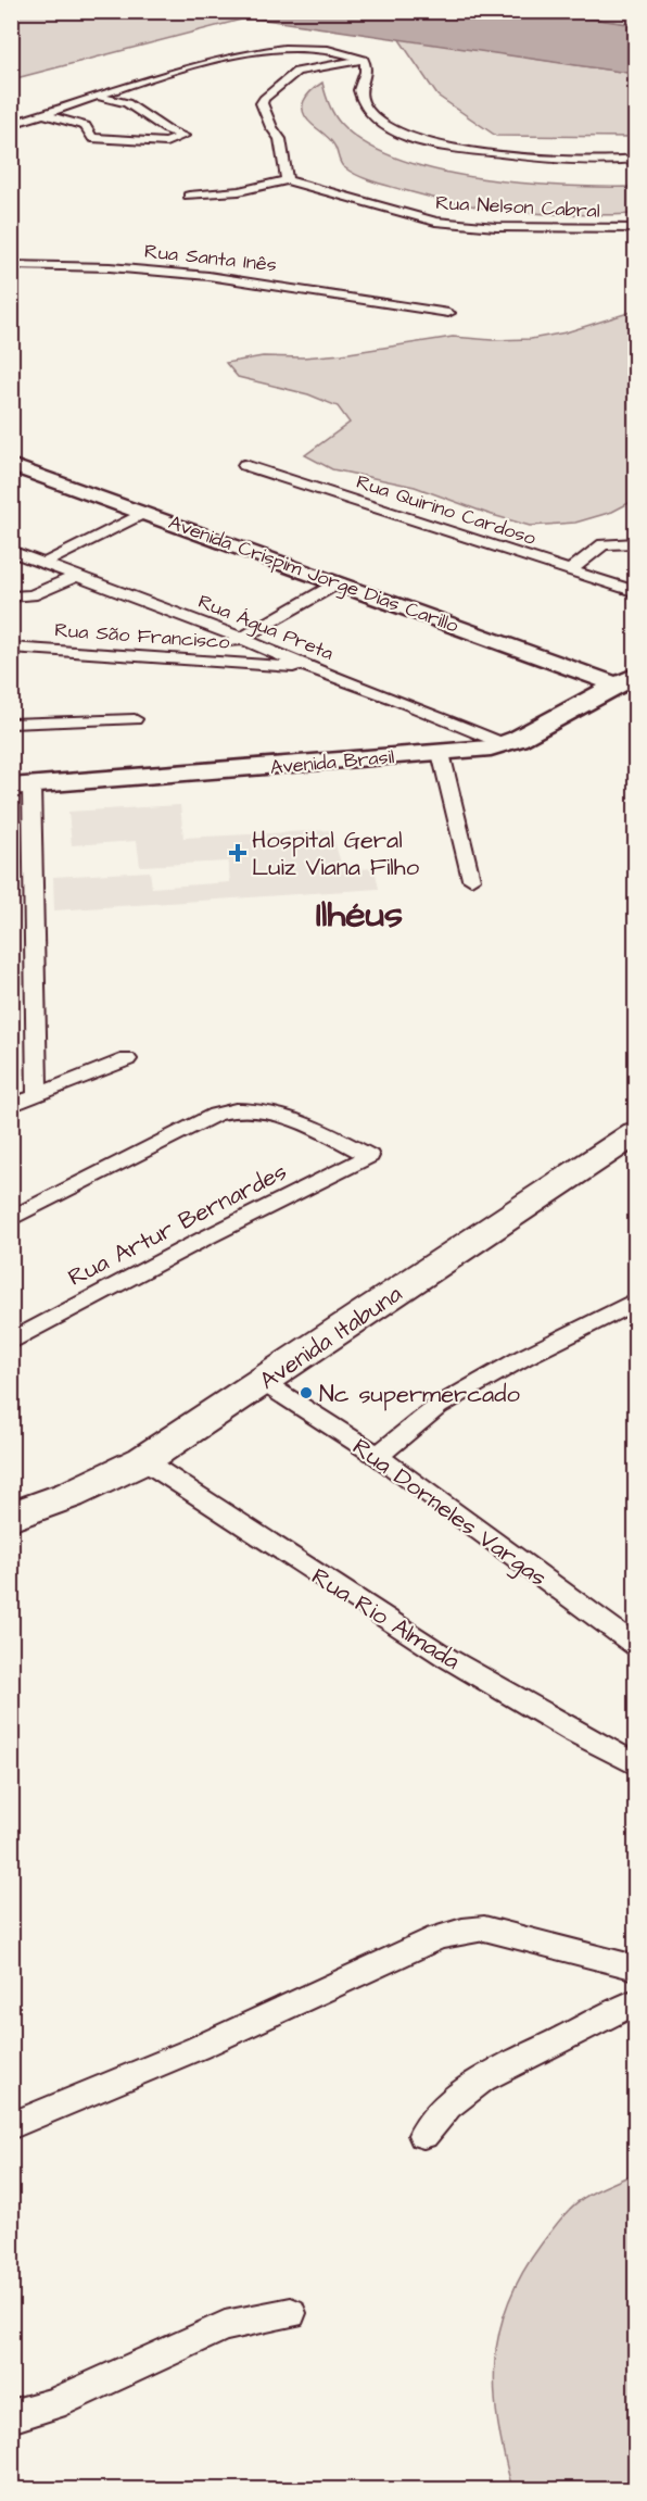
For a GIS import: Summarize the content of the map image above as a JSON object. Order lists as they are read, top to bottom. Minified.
{"streets":{"main road":["Avenida Itabuna"],"street":["Rua Nelson Cabral","Rua Santa Inês","Rua Quirino Cardoso","Avenida Crispim Jorge Dias Carillo","Rua Água Preta","Rua São Francisco","Avenida Brasil","Rua Artur Bernardes","Rua Dorneles Vargas","Rua Rio Almada"]},"crossings":[["Avenida Crispim Jorge Dias Carillo","Avenida Brasil"],["Rua Água Preta","Rua São Francisco"],["Rua Água Preta","Avenida Brasil"],["Avenida Itabuna","Rua Dorneles Vargas"],["Avenida Itabuna","Rua Rio Almada"]],"districts":["Ilhéus"],"places":{"health":["Hospital Geral Luiz Viana Filho"],"other":["Nc supermercado"]}}
